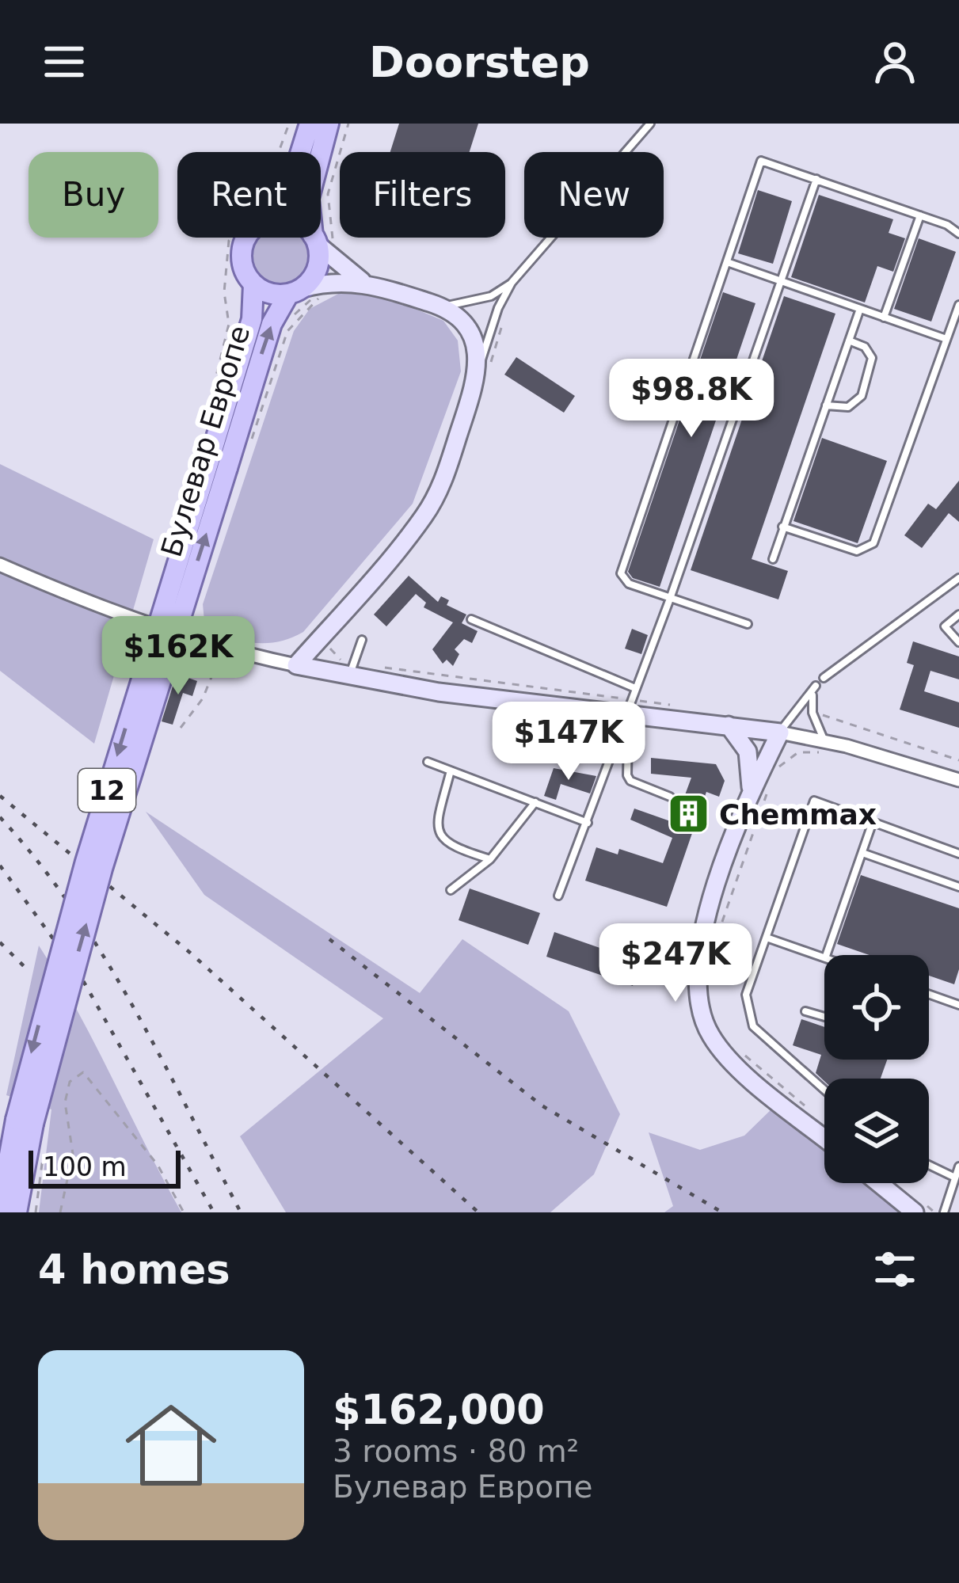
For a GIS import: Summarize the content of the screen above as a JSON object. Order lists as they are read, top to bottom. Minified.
{"streets":{"main road":["Булевар Европе","12"]},"places":{"building":["Chemmax"]},"scale_bar":"100 m","page":{"header":"Doorstep","chip":["Buy","Rent","Filters","New"],"price":["$98.8K","$162K","$147K","$247K"],"scale":"100 m","heading":"4 homes","list":[{"name":"$162,000","note":"3 rooms · 80 m² · Булевар Европе"}]}}
